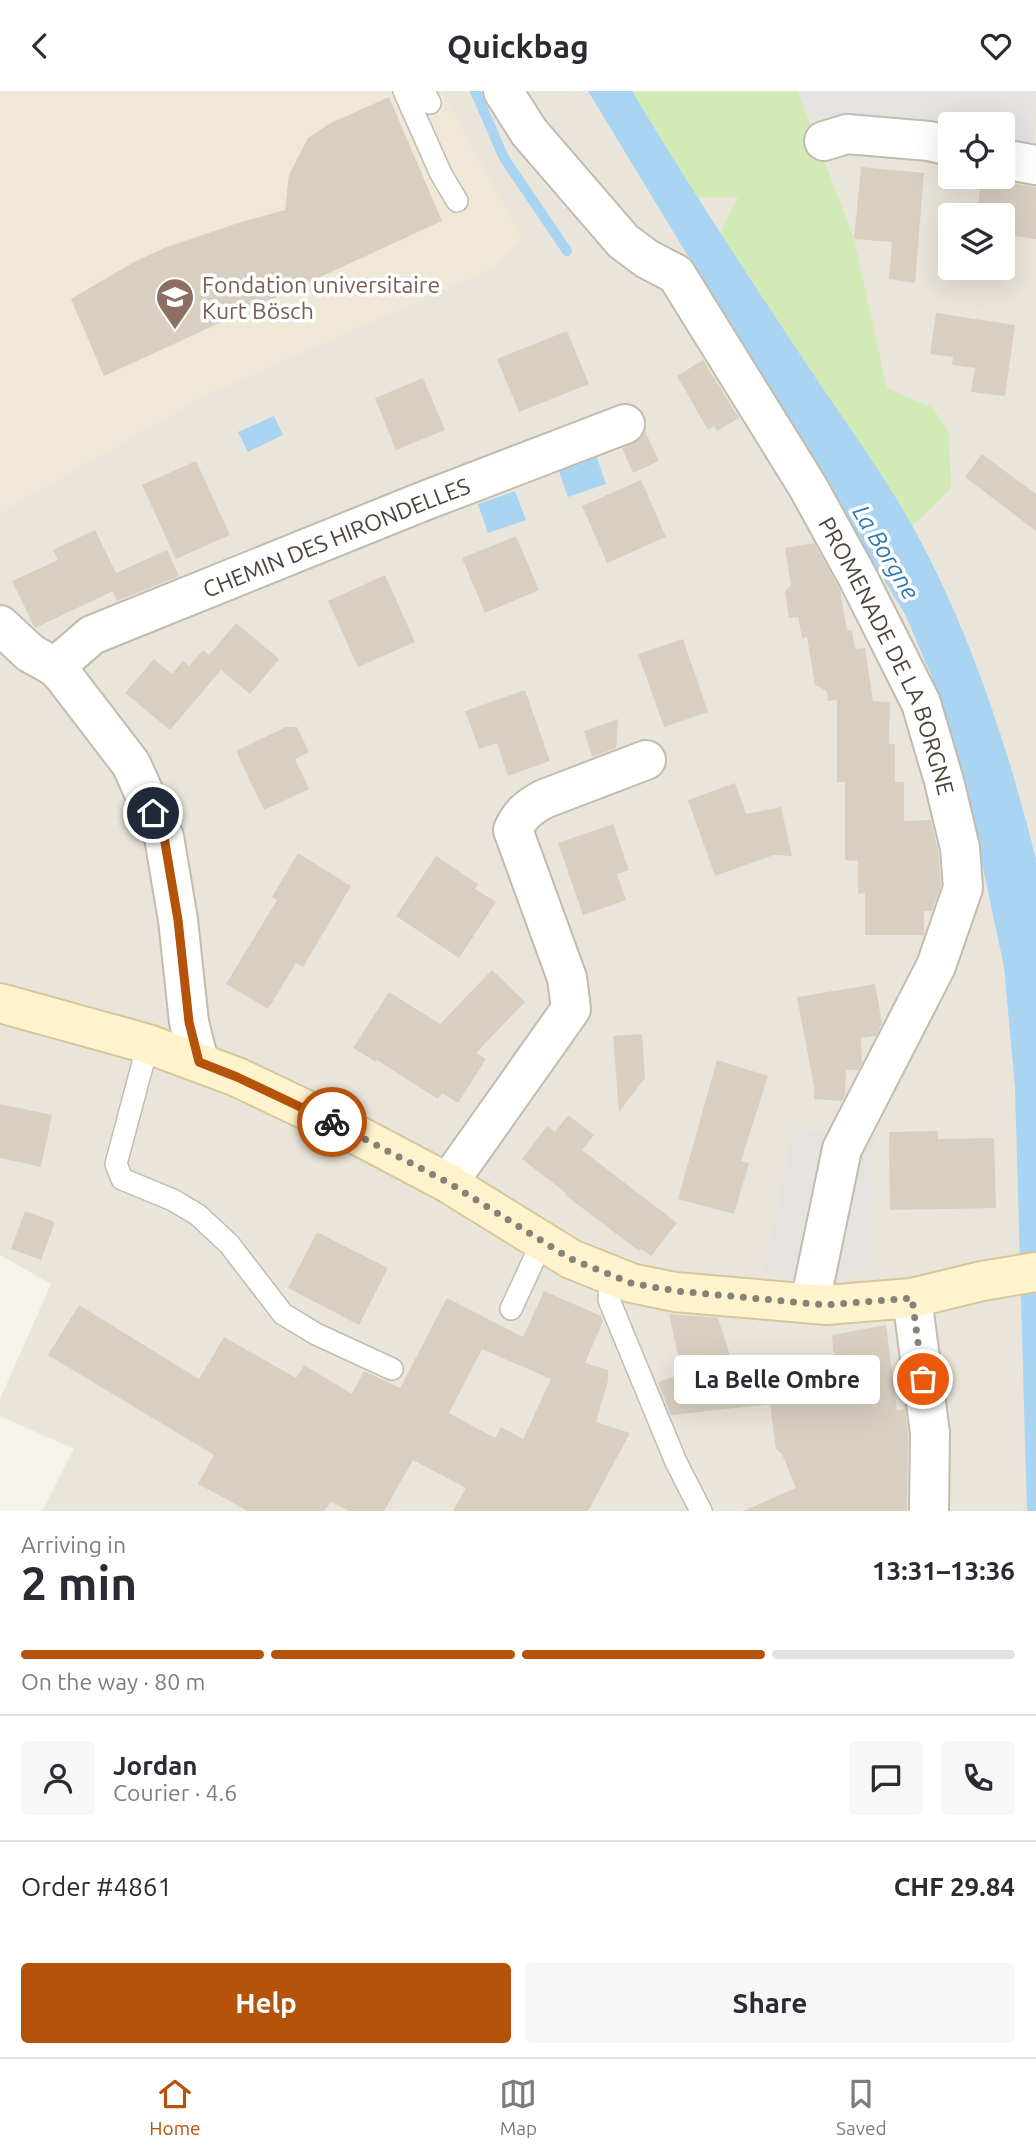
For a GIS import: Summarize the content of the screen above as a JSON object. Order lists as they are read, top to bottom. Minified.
{"streets":{"street":["CHEMIN DES HIRONDELLES","PROMENADE DE LA BORGNE"]},"water":["La Borgne"],"places":{"school or university":["Fondation universitaire Kurt Bösch"],"other":["La Belle Ombre"]},"page":{"header":"Quickbag","bubble":"La Belle Ombre","heading":["2 min","Arriving in","13:31–13:36"],"panel":["Jordan","Courier · 4.6","Order #4861","CHF 29.84"],"bar":"On the way · 80 m","buttons":["Help","Share"],"tabs":["Home","Map","Saved"]}}
